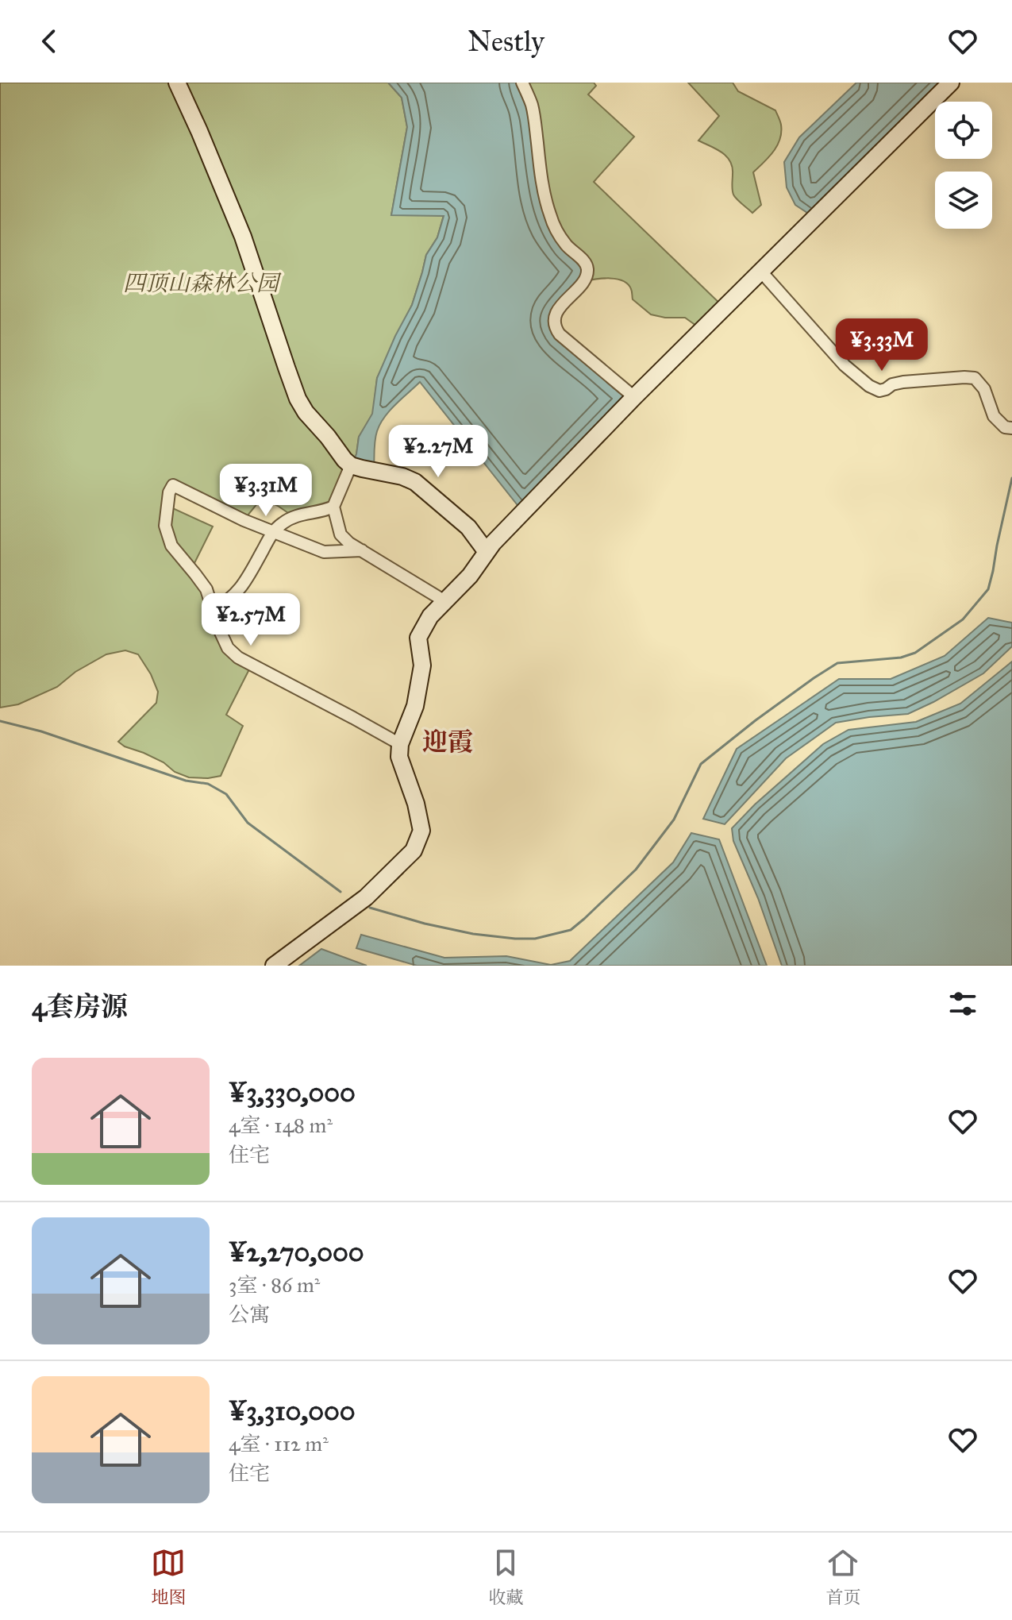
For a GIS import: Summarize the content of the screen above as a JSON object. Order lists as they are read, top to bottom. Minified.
{"districts":["迎霞"],"parks":["四顶山森林公园"],"page":{"header":"Nestly","price":["¥3.33M","¥2.27M","¥3.31M","¥2.57M"],"heading":"4套房源","list":[{"name":"¥3,330,000","note":"4室 · 148 m² · 住宅"},{"name":"¥2,270,000","note":"3室 · 86 m² · 公寓"},{"name":"¥3,310,000","note":"4室 · 112 m² · 住宅"}],"tabs":["地图","收藏","首页"]}}
